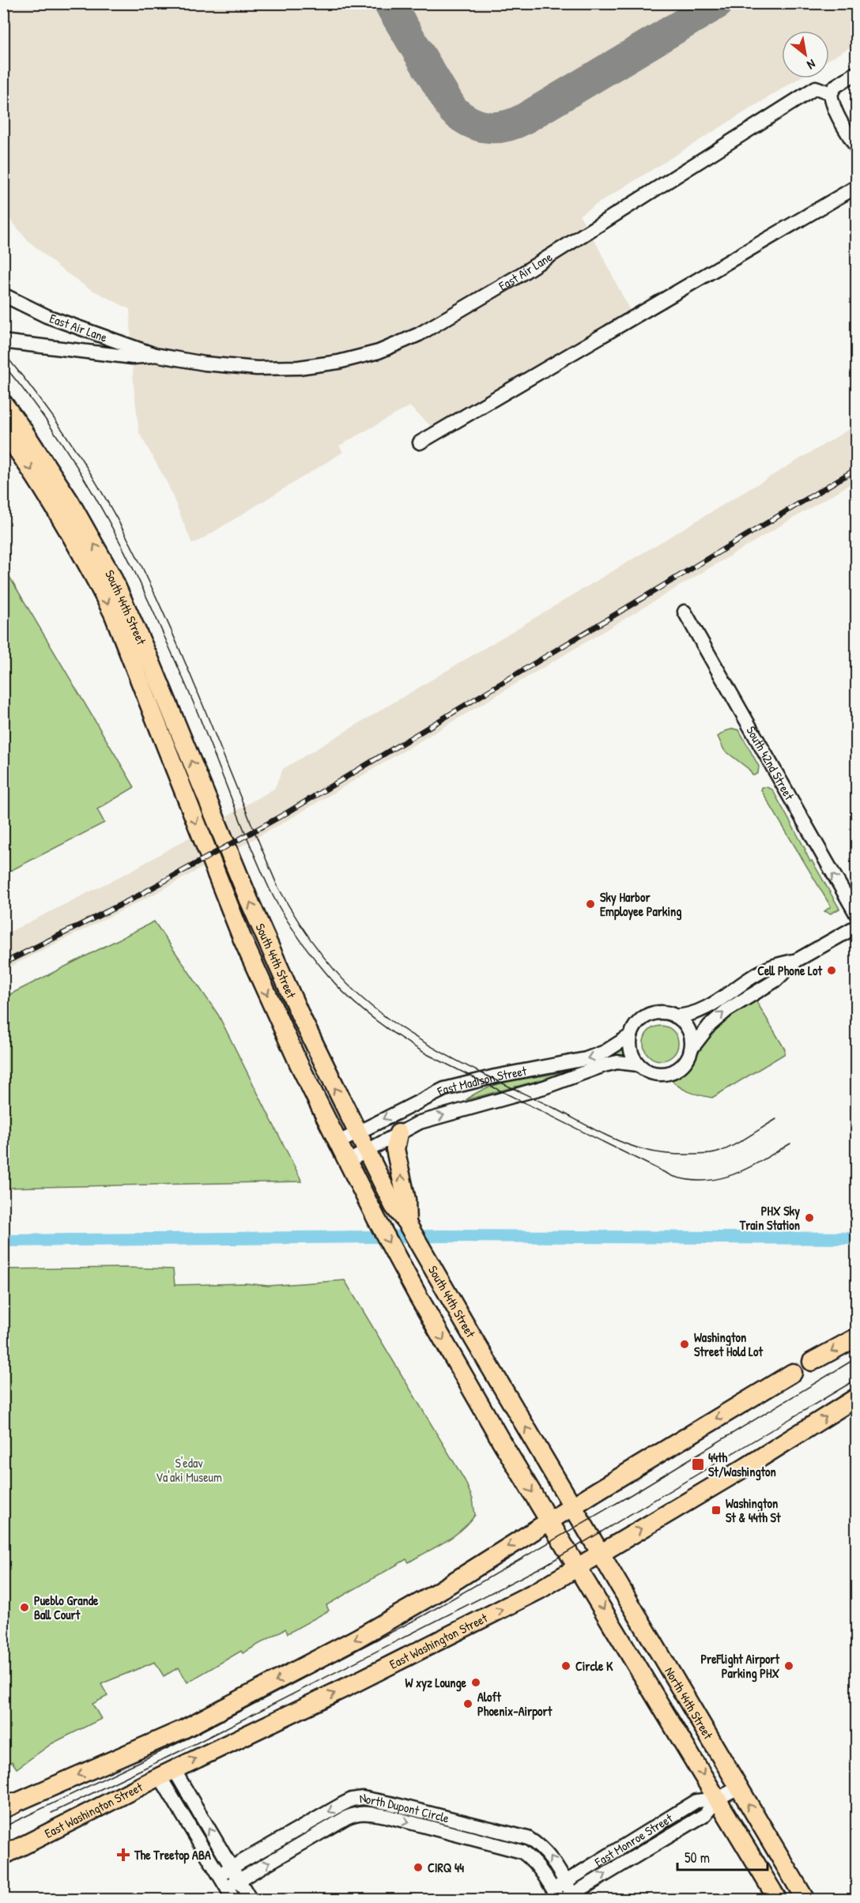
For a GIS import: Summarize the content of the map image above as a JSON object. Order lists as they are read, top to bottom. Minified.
{"streets":{"main road":["South 44th Street","East Washington Street","North 44th Street"],"street":["East Air Lane","South 42nd Street","East Madison Street","North Dupont Circle","East Monroe Street"]},"crossings":[["South 44th Street","East Madison Street"],["South 44th Street","North 44th Street"],["East Washington Street","North 44th Street"],["North 44th Street","East Monroe Street"],["North Dupont Circle","East Monroe Street"]],"one_way":["South 42nd Street"],"parks":["S'edav Va'aki Museum"],"places":{"other":["Sky Harbor Employee Parking","Cell Phone Lot","PHX Sky Train Station","Washington Street Hold Lot","Pueblo Grande Ball Court","Circle K","PreFlight Airport Parking PHX","W xyz Lounge","Aloft Phoenix-Airport","CIRQ 44"],"transit":["44th St/Washington","Washington St & 44th St"],"health":["The Treetop ABA"]},"scale_bar":"50 m","north":"bottom right"}
